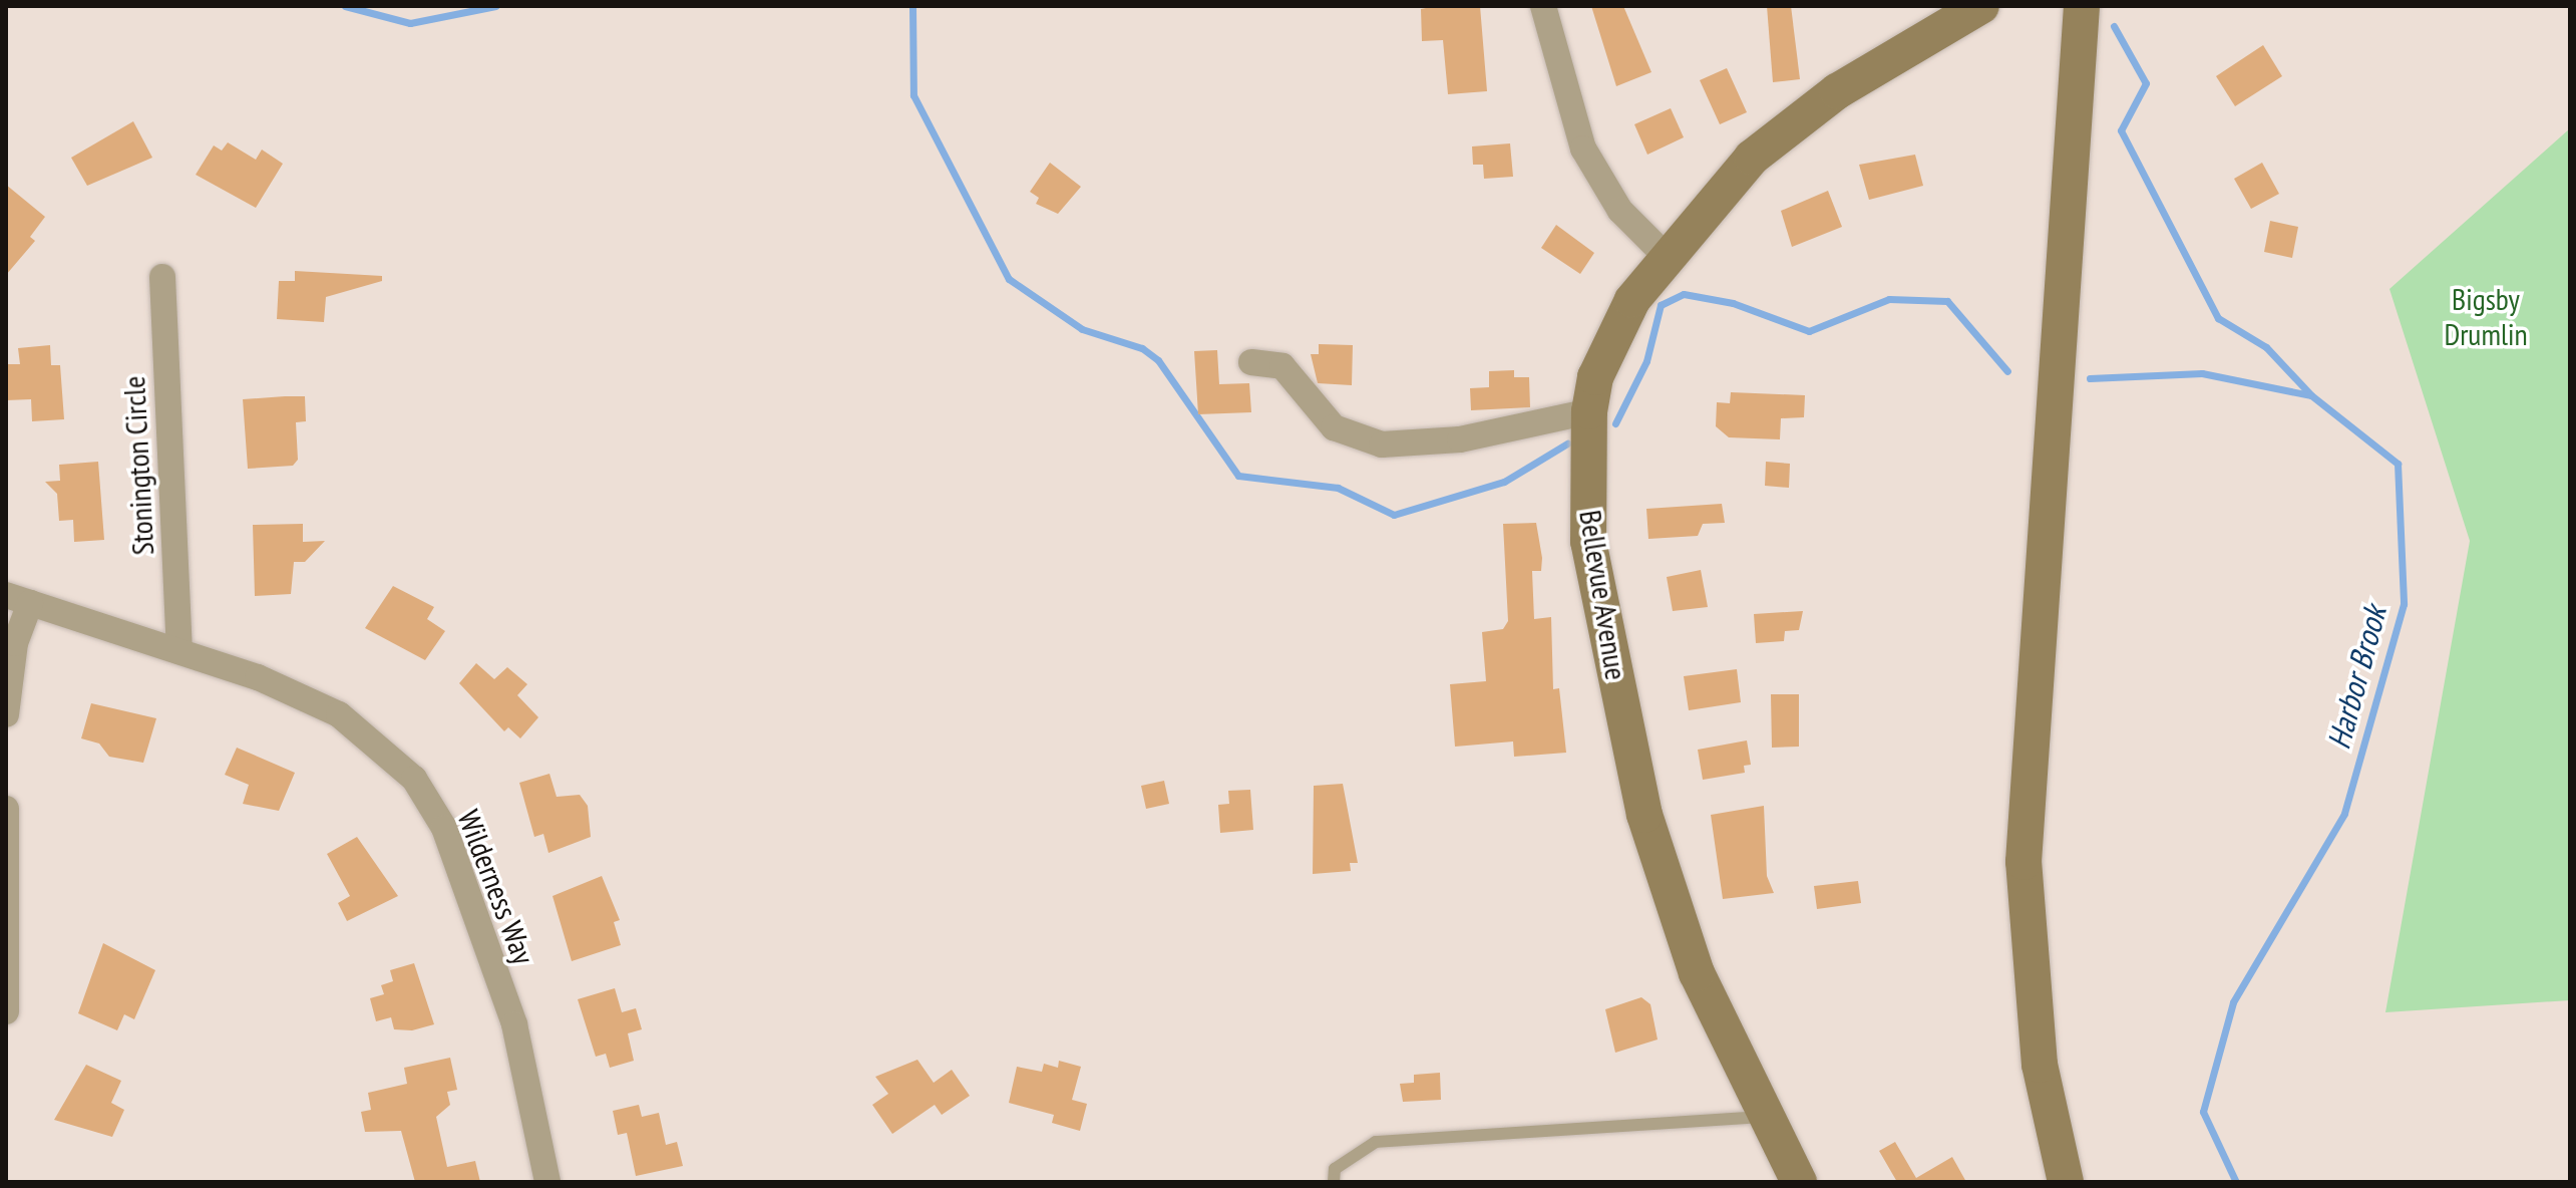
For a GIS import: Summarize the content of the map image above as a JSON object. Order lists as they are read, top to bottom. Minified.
{"streets":{"street":["Stonington Circle","Bellevue Avenue","Wilderness Way"]},"crossings":[["Stonington Circle","Wilderness Way"]],"water":["Harbor Brook"],"parks":["Bigsby Drumlin"]}
